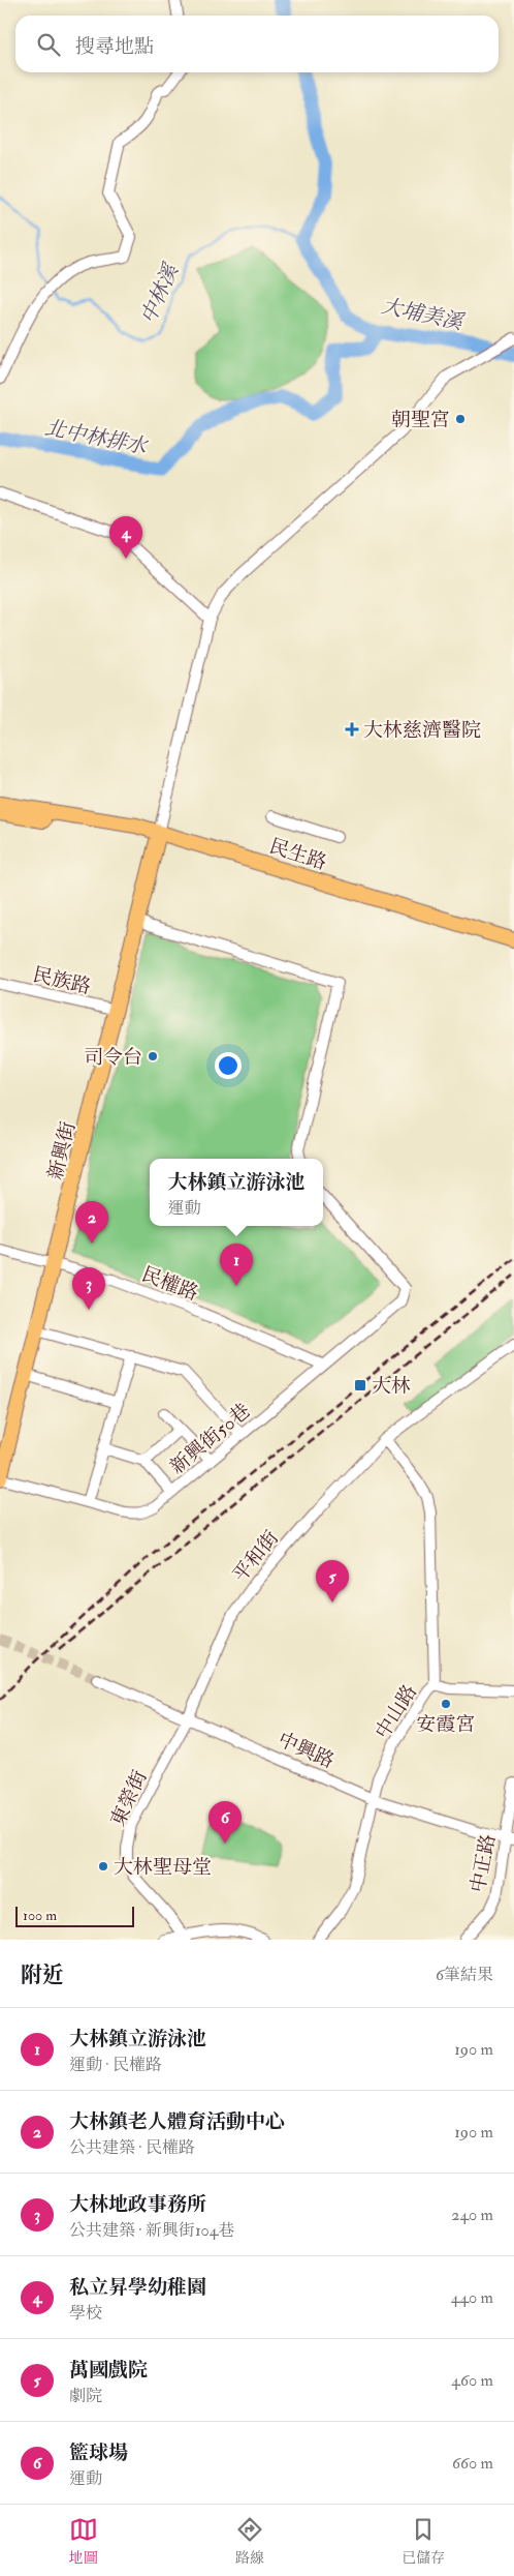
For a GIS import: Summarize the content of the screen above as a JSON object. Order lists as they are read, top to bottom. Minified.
{"streets":{"main road":["民生路","新興街"],"street":["民族路","民權路","新興街50巷","平和街","中山路","中興路","東榮街","中正路"]},"crossings":[["民生路","新興街"],["民族路","新興街"],["新興街","民權路"],["新興街","新興街50巷"],["民權路","新興街50巷"],["平和街","中山路"],["平和街","中興路"],["平和街","東榮街"],["中山路","中興路"],["中興路","東榮街"],["中興路","中正路"]],"water":["中林溪","大埔美溪","北中林排水"],"places":{"other":["朝聖宮","司令台","安霞宮","大林聖母堂"],"health":["大林慈濟醫院"],"transit":["大林"]},"scale_bar":"100 m","page":{"search":"搜尋地點","pins":["4","2","1","3","5","6"],"popup":["大林鎮立游泳池","運動"],"scale":"100 m","heading":["附近","6筆結果"],"list":[{"mark":"1","name":"大林鎮立游泳池","note":"運動 · 民權路","value":"190 m"},{"mark":"2","name":"大林鎮老人體育活動中心","note":"公共建築 · 民權路","value":"190 m"},{"mark":"3","name":"大林地政事務所","note":"公共建築 · 新興街104巷","value":"240 m"},{"mark":"4","name":"私立昇學幼稚園","note":"學校","value":"440 m"},{"mark":"5","name":"萬國戲院","note":"劇院","value":"460 m"},{"mark":"6","name":"籃球場","note":"運動","value":"660 m"}],"nav":["地圖","路線","已儲存"]}}
